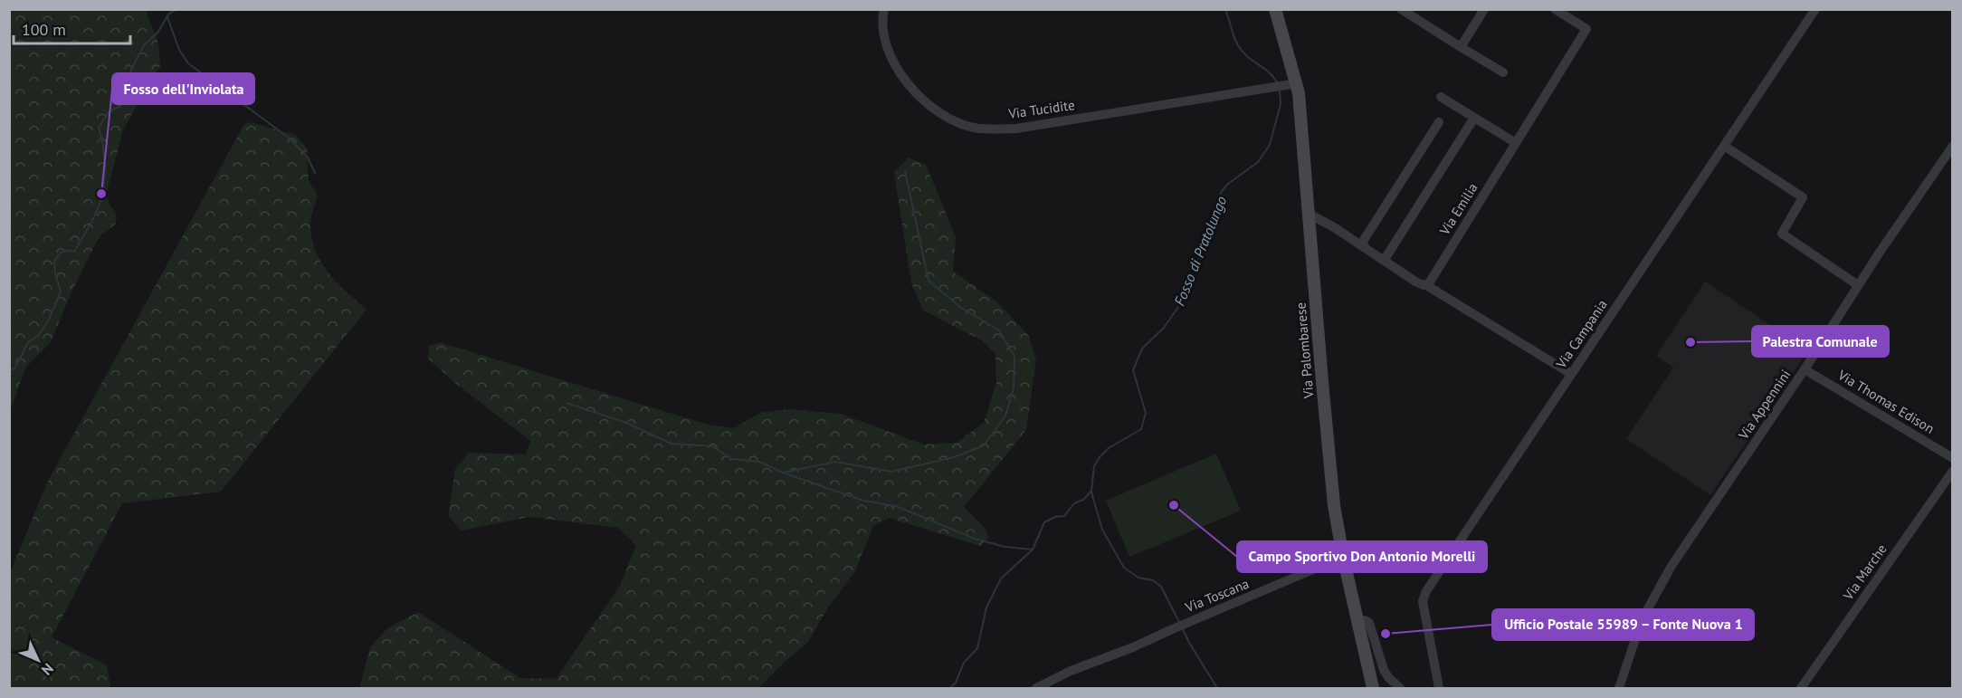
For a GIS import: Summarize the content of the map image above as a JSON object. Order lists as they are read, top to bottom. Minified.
{"streets":{"main road":["Via Palombarese"],"street":["Via Tucidite","Via Emilia","Via Campania","Via Thomas Edison","Via Appennini","Via Marche","Via Toscana"]},"crossings":[["Via Tucidite","Via Palombarese"],["Via Palombarese","Via Toscana"],["Via Thomas Edison","Via Appennini"]],"water":["Fosso di Pratolungo"],"places":["Fosso dell'Inviolata","Palestra Comunale","Campo Sportivo Don Antonio Morelli","Ufficio Postale 55989 – Fonte Nuova 1"],"scale_bar":"100 m","north":"bottom right"}
